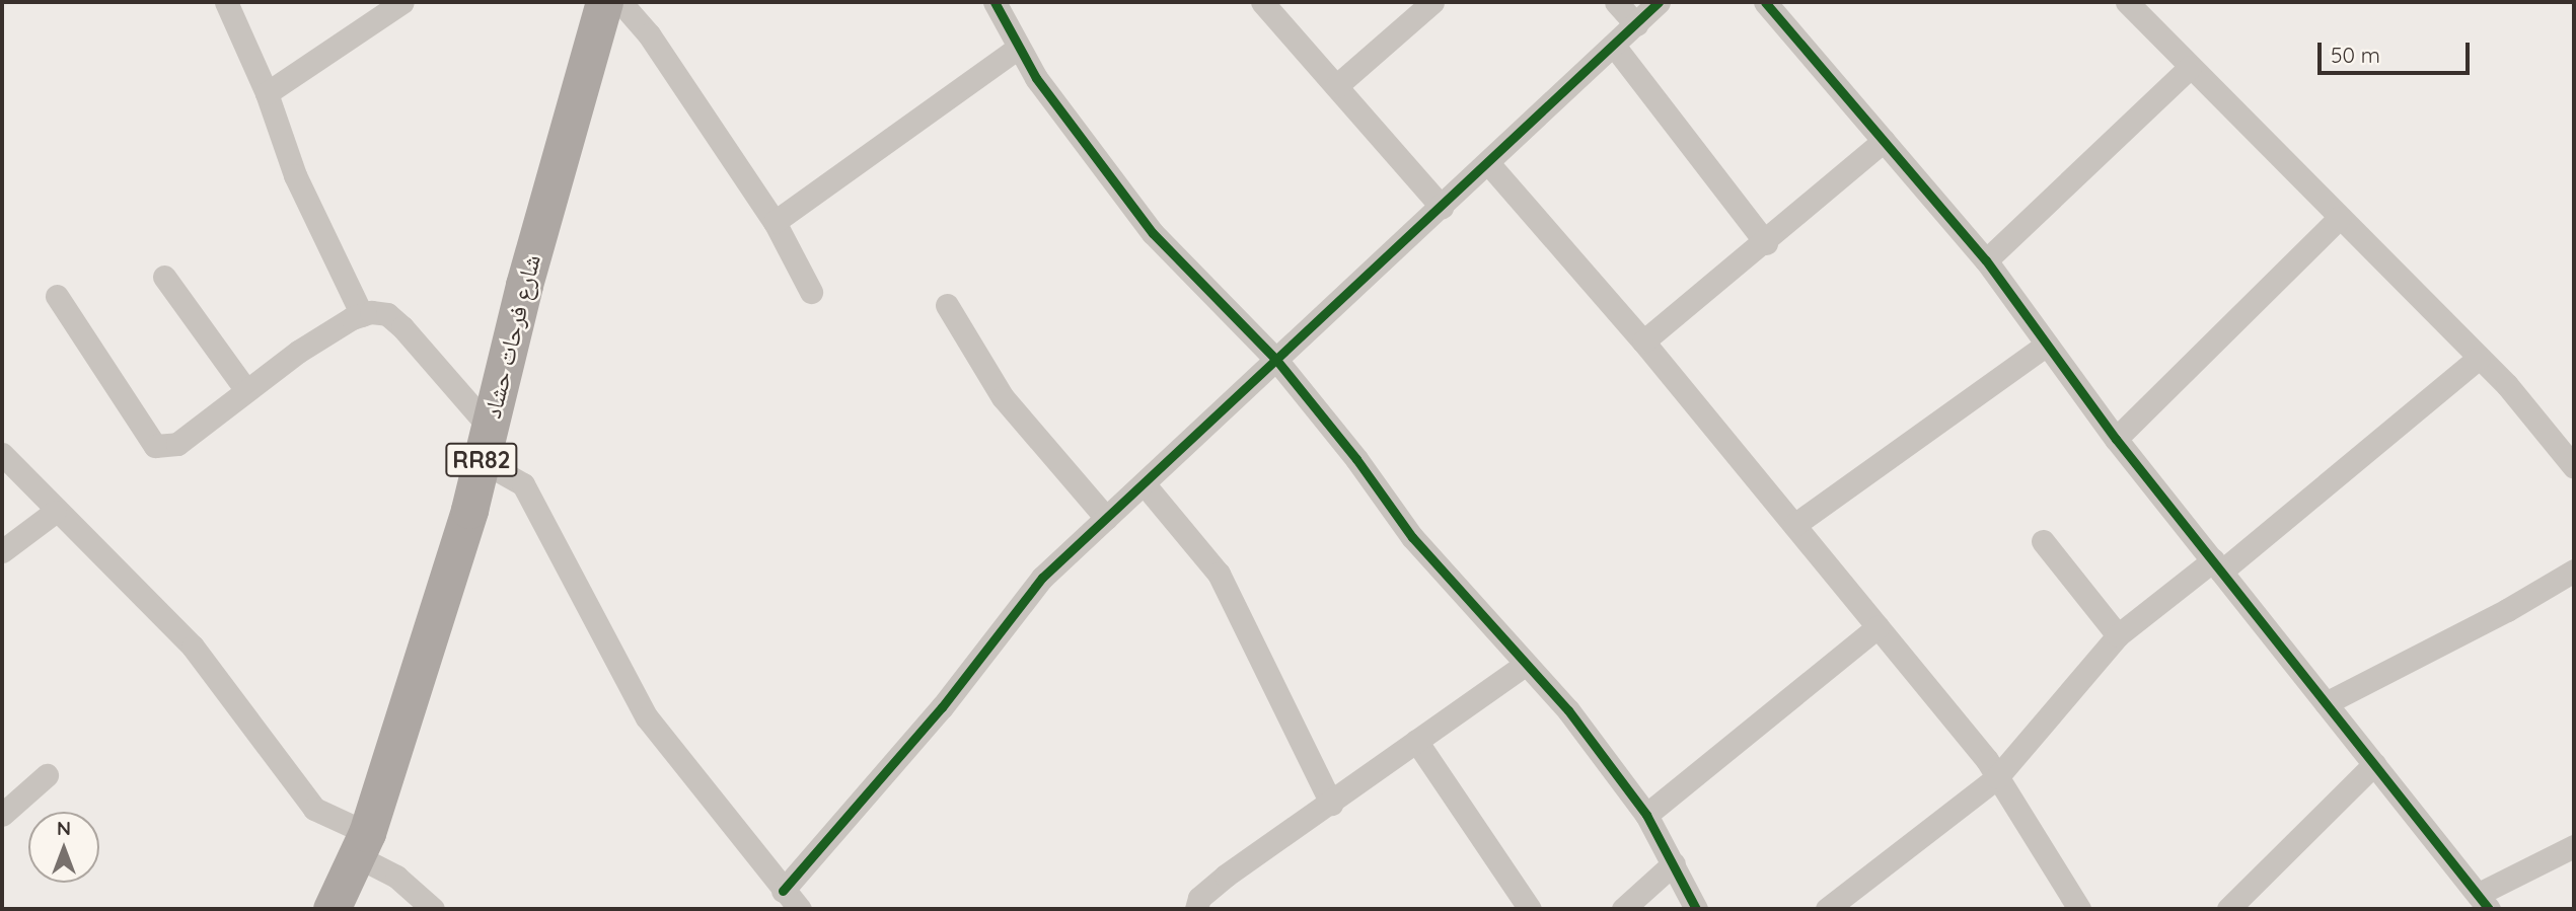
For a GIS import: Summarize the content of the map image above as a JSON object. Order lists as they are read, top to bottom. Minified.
{"streets":{"main road":["شارع فرحات حشاد","RR82"]},"scale_bar":"50 m","north":"top"}
